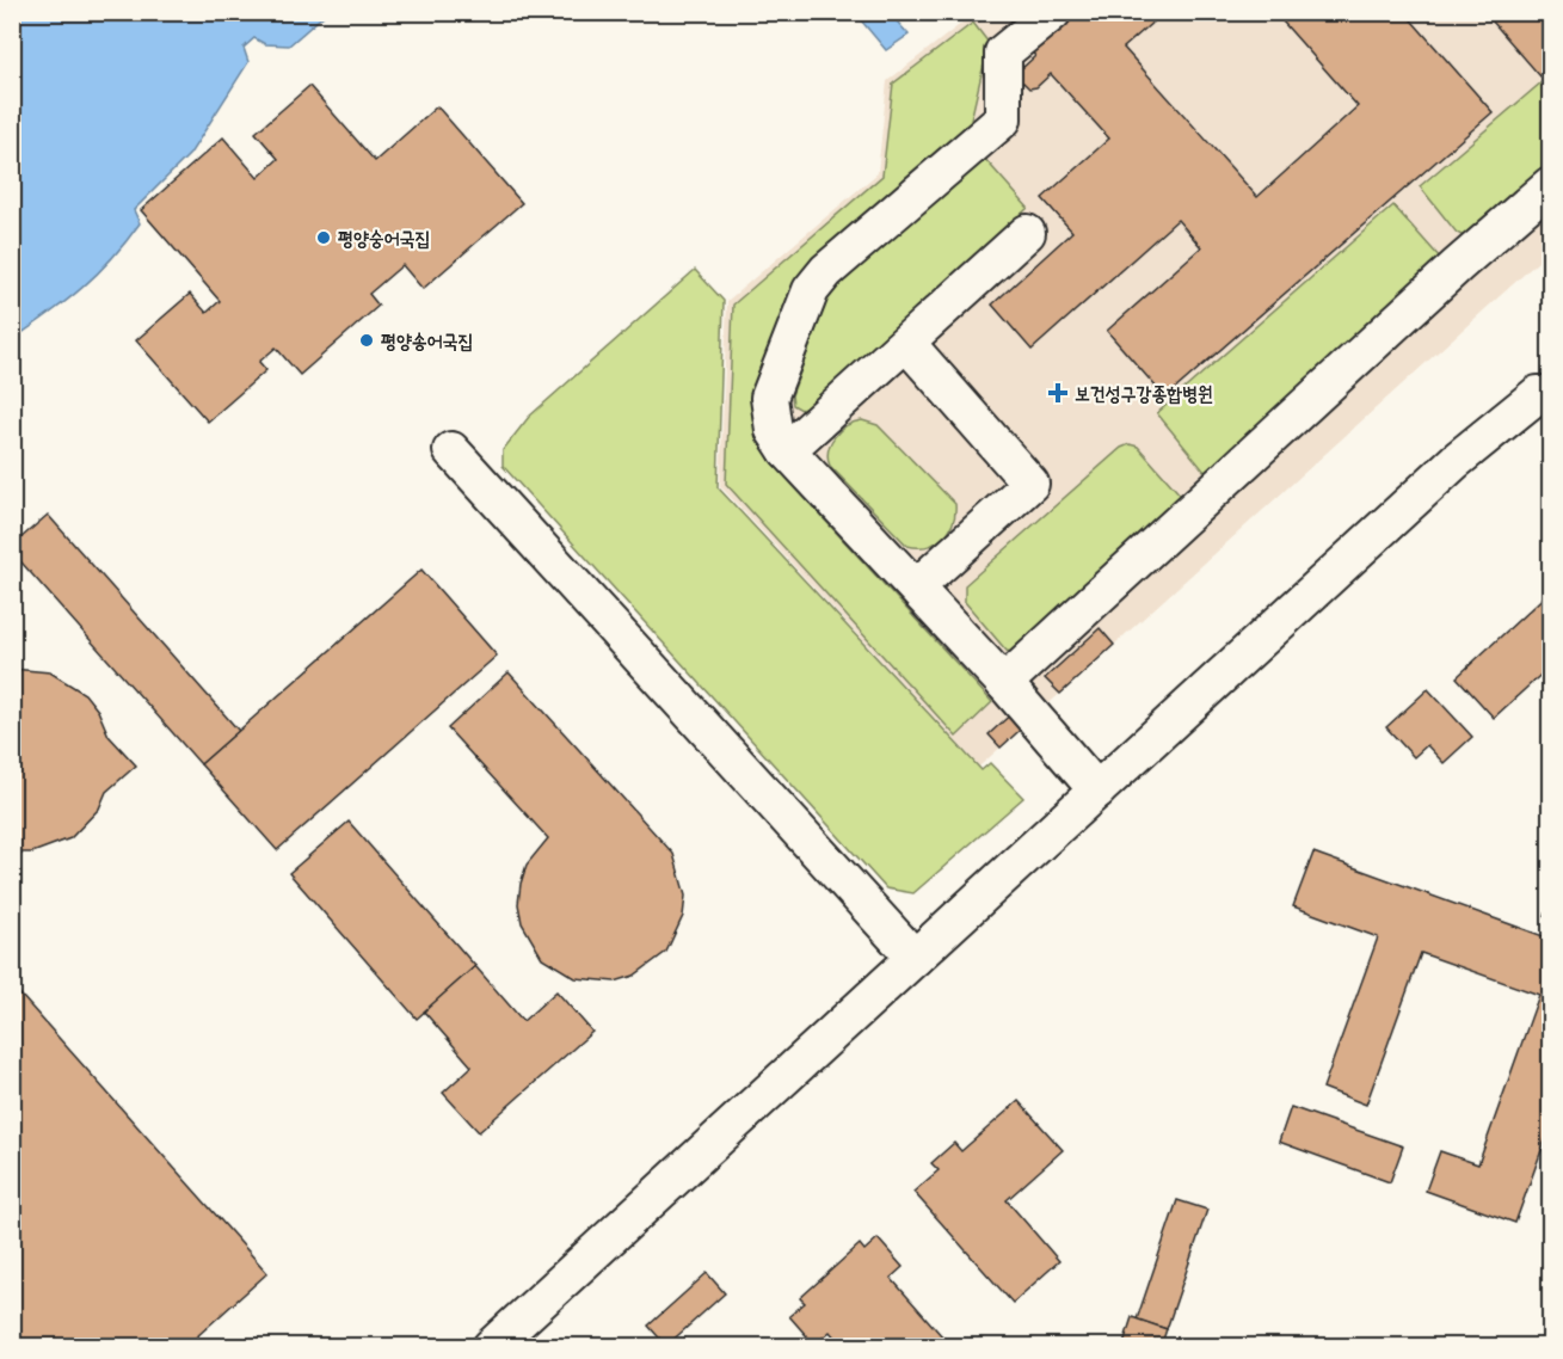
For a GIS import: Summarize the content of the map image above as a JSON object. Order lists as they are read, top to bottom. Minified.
{"places":{"other":["평양숭어국집","평양송어국집"],"health":["보건성구강종합병원"]}}
